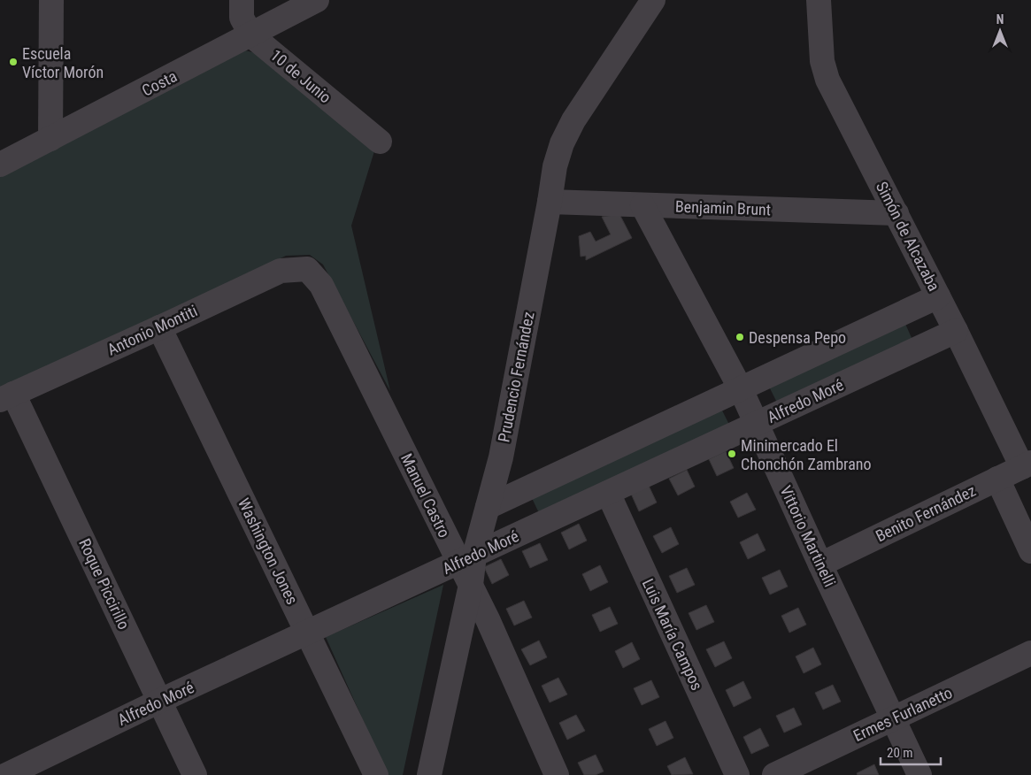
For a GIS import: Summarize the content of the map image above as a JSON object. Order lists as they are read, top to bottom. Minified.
{"streets":{"street":["10 de Junio","Costa","Benjamin Brunt","Simón de Alcazaba","Antonio Montiti","Prudencio Fernández","Alfredo Moré","Manuel Castro","Benito Fernández","Vittorio Martinelli","Washington Jones","Roque Piccirillo","Luis María Campos","Ermes Furlanetto"]},"crossings":[["10 de Junio","Costa"],["Benjamin Brunt","Simón de Alcazaba"],["Benjamin Brunt","Prudencio Fernández"],["Benjamin Brunt","Vittorio Martinelli"],["Simón de Alcazaba","Alfredo Moré"],["Simón de Alcazaba","Benito Fernández"],["Antonio Montiti","Manuel Castro"],["Antonio Montiti","Washington Jones"],["Antonio Montiti","Roque Piccirillo"],["Prudencio Fernández","Alfredo Moré"],["Prudencio Fernández","Manuel Castro"],["Alfredo Moré","Manuel Castro"],["Alfredo Moré","Vittorio Martinelli"],["Alfredo Moré","Washington Jones"],["Alfredo Moré","Roque Piccirillo"],["Alfredo Moré","Luis María Campos"],["Benito Fernández","Vittorio Martinelli"],["Vittorio Martinelli","Ermes Furlanetto"]],"places":["Escuela Víctor Morón","Despensa Pepo","Minimercado El Chonchón Zambrano"],"scale_bar":"20 m","north":"top"}
